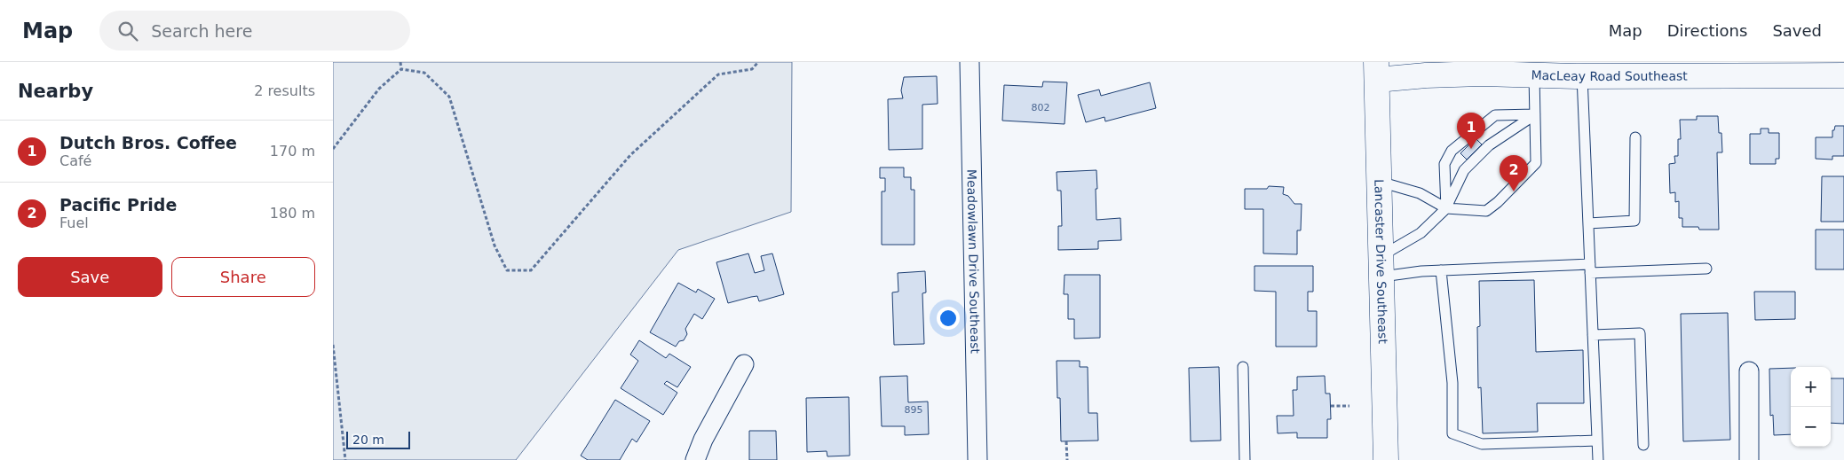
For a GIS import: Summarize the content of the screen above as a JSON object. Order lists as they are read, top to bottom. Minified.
{"streets":{"street":["MacLeay Road Southeast","Lancaster Drive Southeast","Meadowlawn Drive Southeast"]},"crossings":[["MacLeay Road Southeast","Lancaster Drive Southeast"]],"house_numbers":["802","895"],"scale_bar":"20 m","page":{"header":"Map","search":"Search here","nav":["Map","Directions","Saved"],"heading":["Nearby","2 results"],"pins":["1","2"],"list":[{"mark":"1","name":"Dutch Bros. Coffee","note":"Café","value":"170 m"},{"mark":"2","name":"Pacific Pride","note":"Fuel","value":"180 m"}],"buttons":["Save","Share"],"map_buttons":["+","−"],"scale":"20 m"}}
